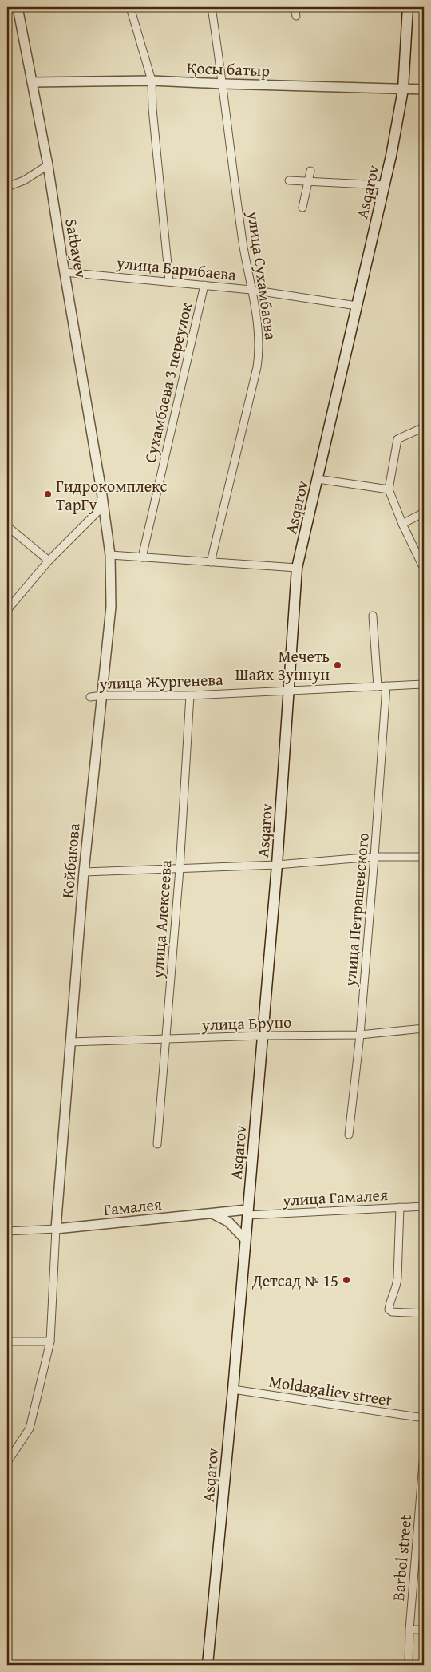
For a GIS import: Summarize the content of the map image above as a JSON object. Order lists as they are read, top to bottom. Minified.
{"streets":{"main road":["Asqarov"],"street":["Қосы батыр","Satbayev","улица Барибаева","улица Сухамбаева","Сухамбаева 3 переулок","улица Жургенева","Койбакова","улица Петрашевского","улица Алексеева","улица Бруно","улица Гамалея","Гамалея","Moldagaliev street","Barbol street"]},"crossings":[["Қосы батыр","Asqarov"],["Қосы батыр","Satbayev"],["Қосы батыр","улица Сухамбаева"],["Қосы батыр","Сухамбаева 3 переулок"],["Asqarov","улица Барибаева"],["Asqarov","улица Жургенева"],["Asqarov","улица Бруно"],["Asqarov","улица Гамалея"],["Asqarov","Гамалея"],["Asqarov","Moldagaliev street"],["Satbayev","улица Барибаева"],["Satbayev","Койбакова"],["улица Барибаева","улица Сухамбаева"],["улица Барибаева","Сухамбаева 3 переулок"],["улица Жургенева","Койбакова"],["улица Жургенева","улица Петрашевского"],["улица Жургенева","улица Алексеева"],["Койбакова","улица Бруно"],["Койбакова","Гамалея"],["улица Петрашевского","улица Бруно"],["улица Алексеева","улица Бруно"],["улица Гамалея","Гамалея"]],"places":["Гидрокомплекс ТарГу","Мечеть Шайх Зуннун","Детсад № 15"]}
